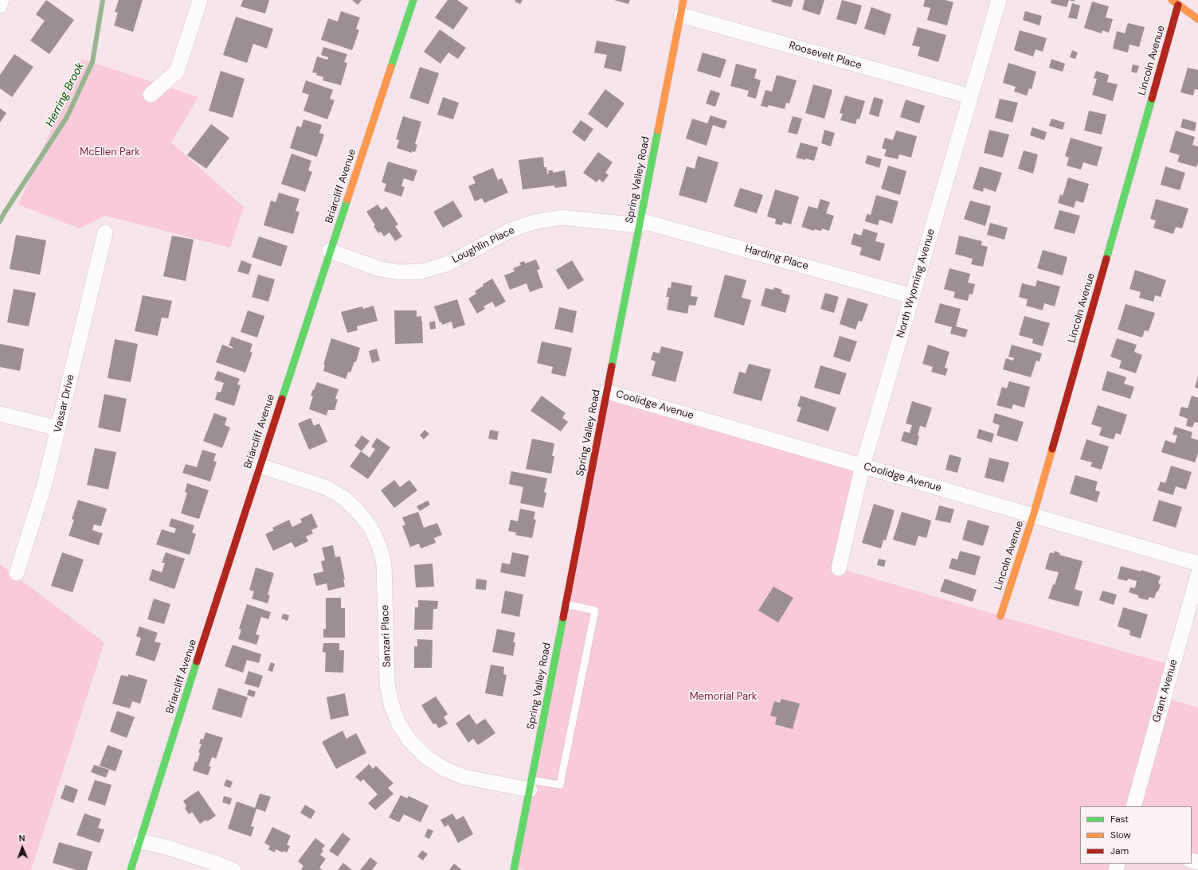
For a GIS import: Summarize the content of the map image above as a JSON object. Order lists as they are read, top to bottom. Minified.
{"streets":{"street":["Roosevelt Place","Lincoln Avenue","Spring Valley Road","Briarcliff Avenue","Loughlin Place","Harding Place","North Wyoming Avenue","Vassar Drive","Coolidge Avenue","Sanzari Place","Grant Avenue"]},"crossings":[["Roosevelt Place","Spring Valley Road"],["Roosevelt Place","North Wyoming Avenue"],["Lincoln Avenue","Coolidge Avenue"],["Spring Valley Road","Loughlin Place"],["Spring Valley Road","Harding Place"],["Spring Valley Road","Coolidge Avenue"],["Spring Valley Road","Sanzari Place"],["Briarcliff Avenue","Loughlin Place"],["Briarcliff Avenue","Sanzari Place"],["Loughlin Place","Harding Place"],["Harding Place","North Wyoming Avenue"],["North Wyoming Avenue","Coolidge Avenue"]],"water":["Herring Brook"],"parks":["McEllen Park","Memorial Park"],"legend":["Fast","Slow","Jam"],"north":"top"}
